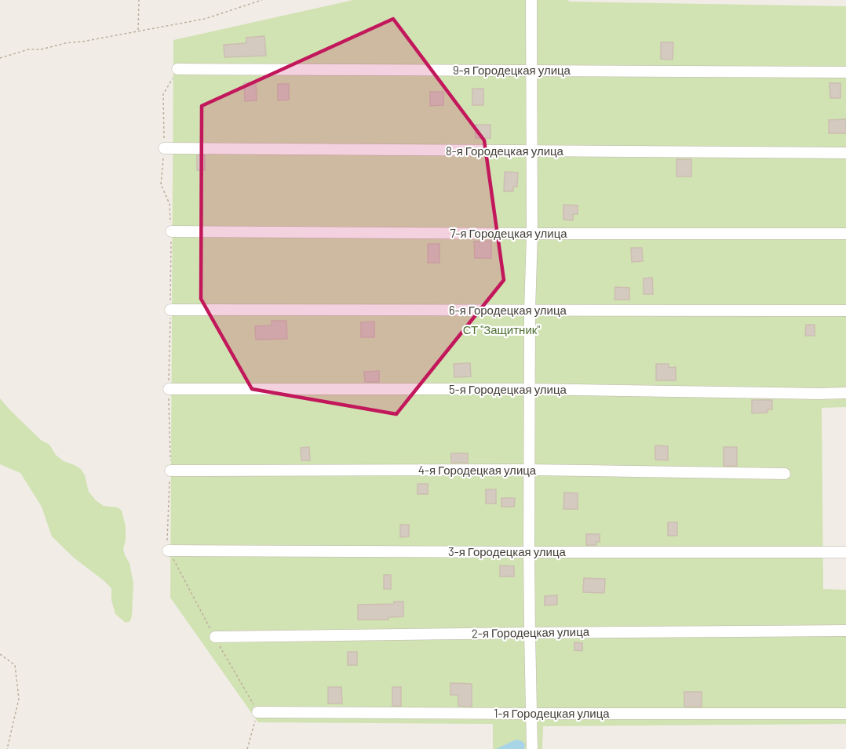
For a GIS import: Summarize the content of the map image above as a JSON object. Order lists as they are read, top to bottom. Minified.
{"streets":{"street":["9-я Городецкая улица","8-я Городецкая улица","7-я Городецкая улица","6-я Городецкая улица","5-я Городецкая улица","4-я Городецкая улица","3-я Городецкая улица","2-я Городецкая улица","1-я Городецкая улица"]},"parks":["СТ \"Защитник\""]}
